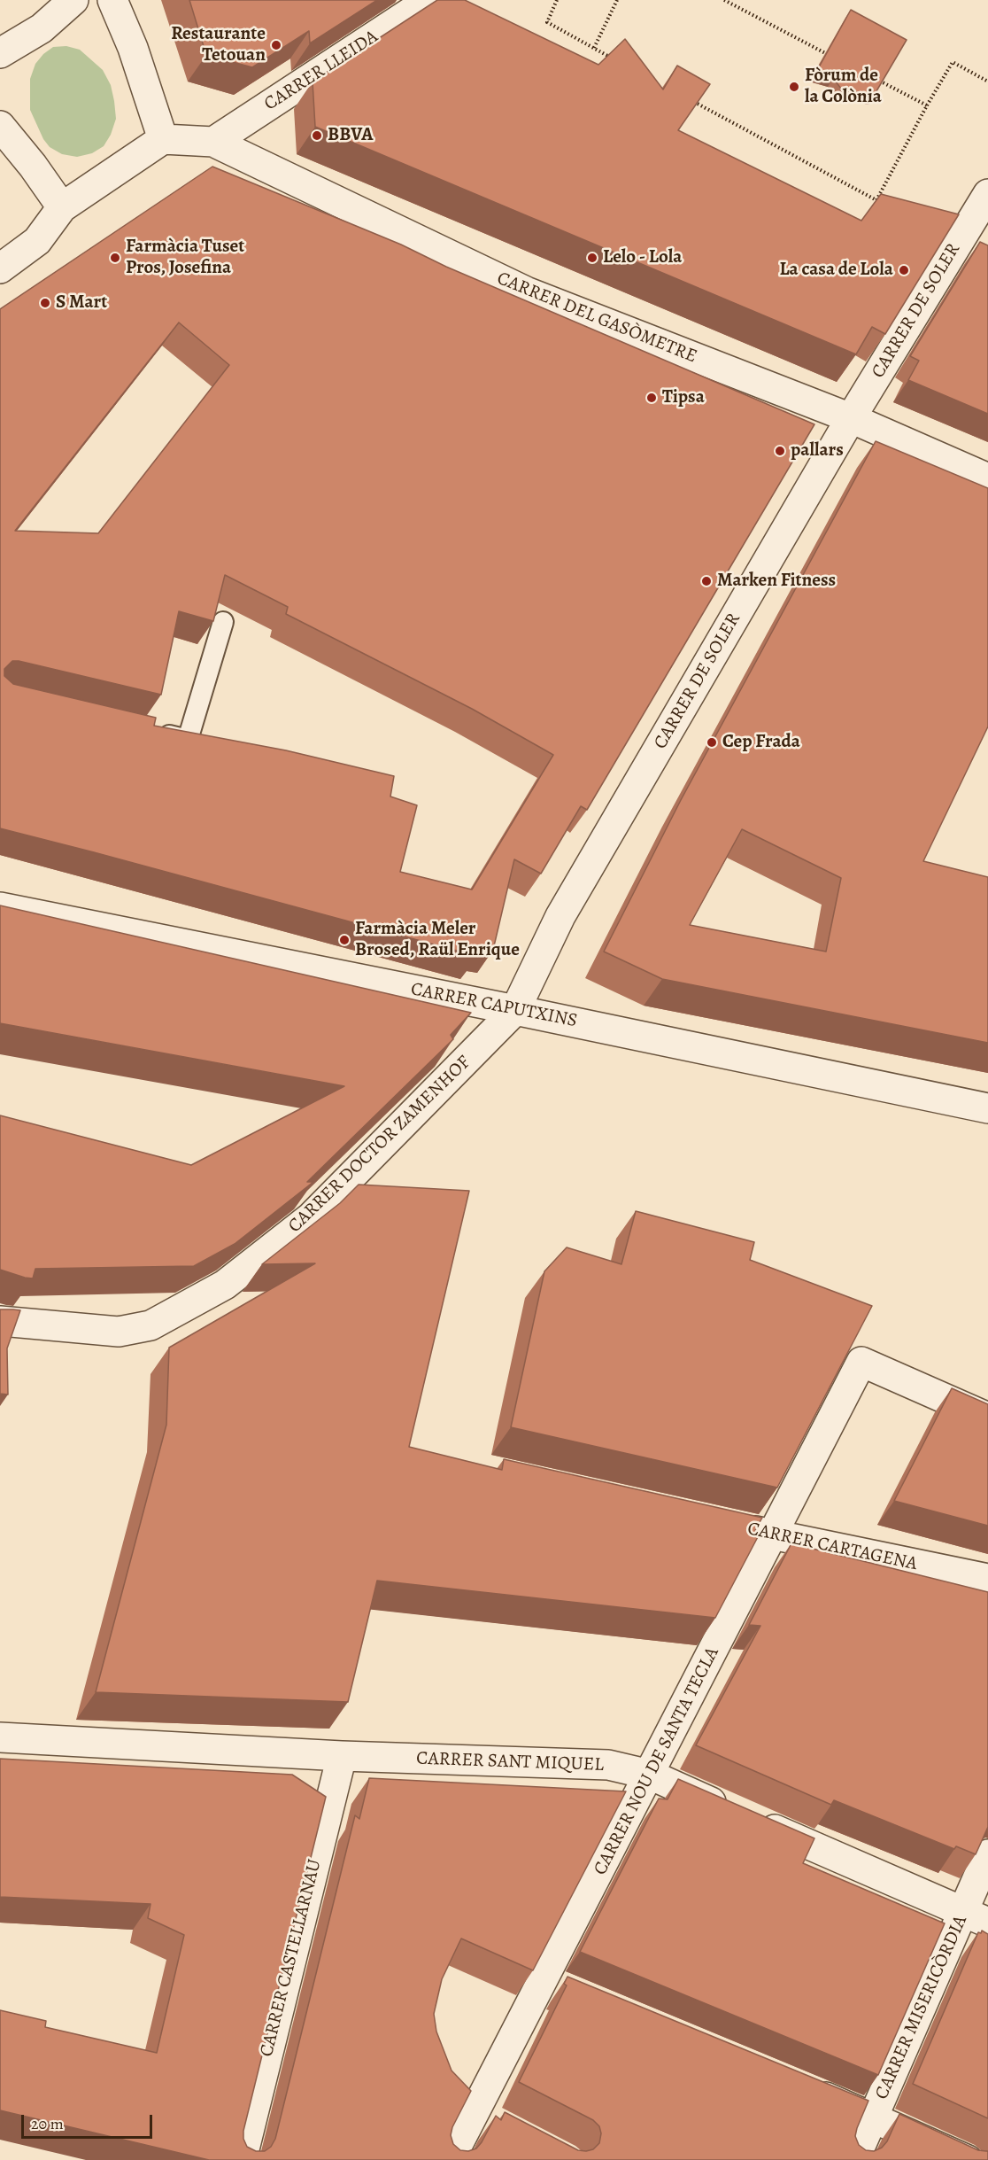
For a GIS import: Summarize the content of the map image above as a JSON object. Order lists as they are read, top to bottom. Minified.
{"streets":{"street":["CARRER LLEIDA","CARRER DE SOLER","CARRER DEL GASÒMETRE","CARRER CAPUTXINS","CARRER DOCTOR ZAMENHOF","CARRER CARTAGENA","CARRER NOU DE SANTA TECLA","CARRER SANT MIQUEL","CARRER CASTELLARNAU","CARRER MISERICÒRDIA"]},"crossings":[["CARRER LLEIDA","CARRER DEL GASÒMETRE"],["CARRER DE SOLER","CARRER DEL GASÒMETRE"],["CARRER DE SOLER","CARRER CAPUTXINS"],["CARRER DE SOLER","CARRER DOCTOR ZAMENHOF"],["CARRER CAPUTXINS","CARRER DOCTOR ZAMENHOF"],["CARRER CARTAGENA","CARRER NOU DE SANTA TECLA"],["CARRER NOU DE SANTA TECLA","CARRER SANT MIQUEL"],["CARRER SANT MIQUEL","CARRER CASTELLARNAU"],["CARRER SANT MIQUEL","CARRER MISERICÒRDIA"]],"places":["Restaurante Tetouan","Fòrum de la Colònia","BBVA","Farmàcia Tuset Pros, Josefina","Lelo - Lola","La casa de Lola","S Mart","Tipsa","pallars","Marken Fitness","Cep Frada","Farmàcia Meler Brosed, Raül Enrique"],"scale_bar":"20 m"}
